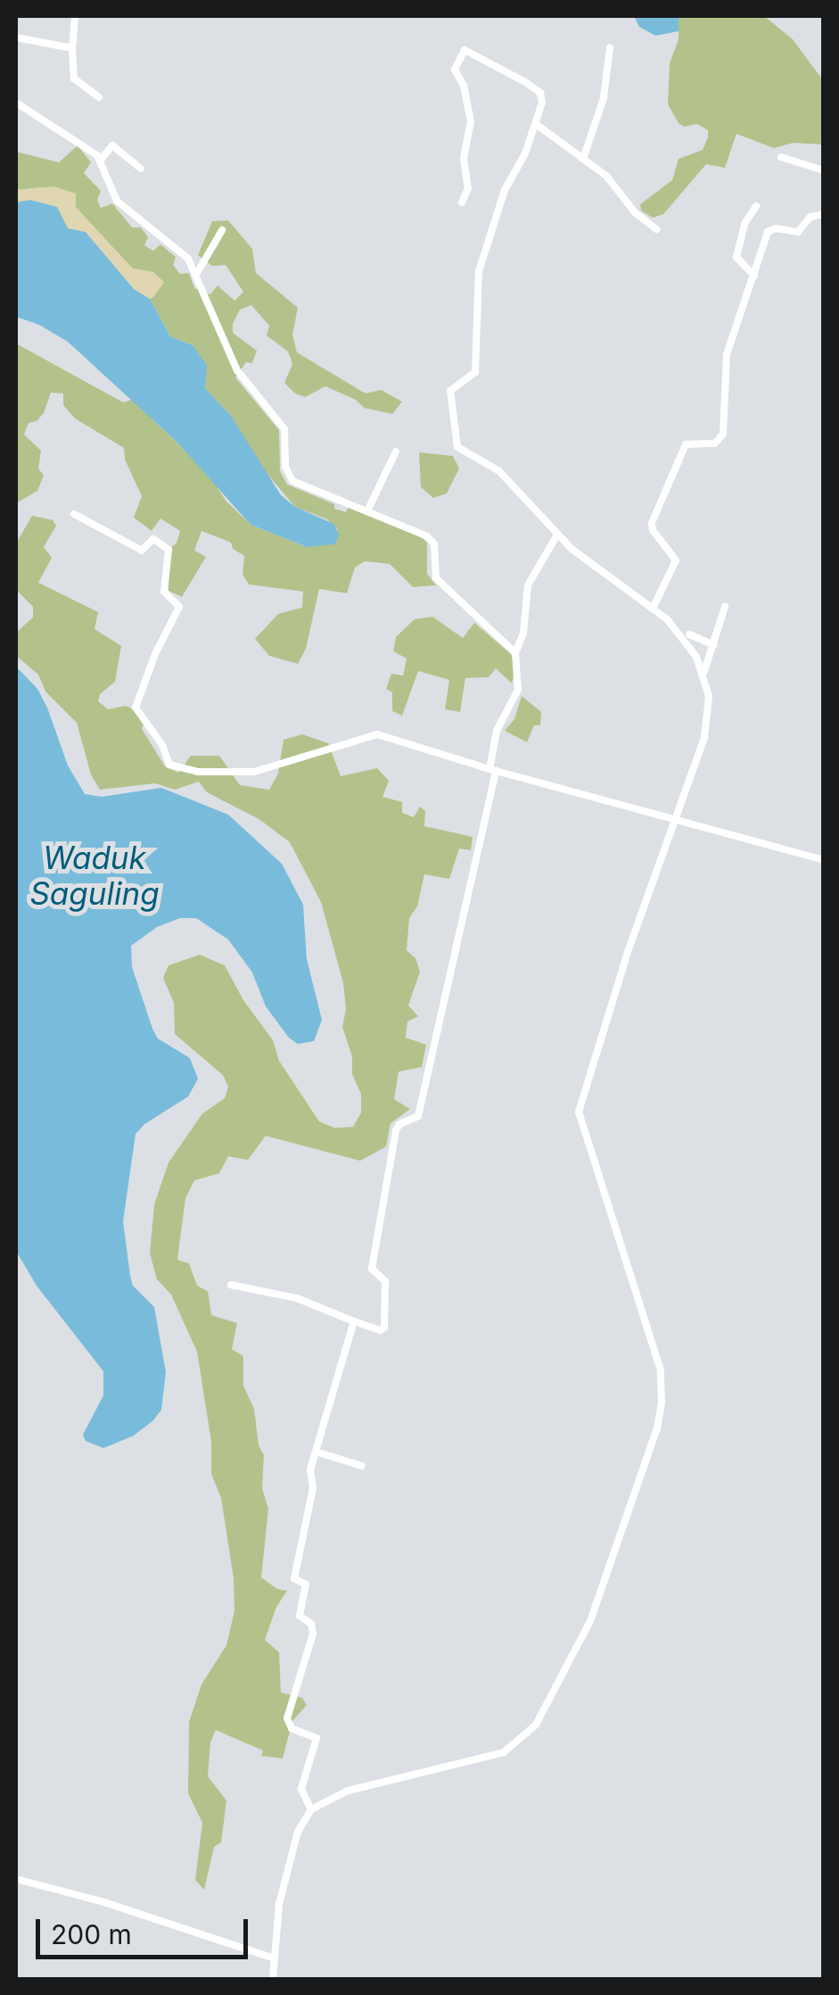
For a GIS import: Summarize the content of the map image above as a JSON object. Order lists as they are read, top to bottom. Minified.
{"water":["Waduk Saguling"],"scale_bar":"200 m"}
